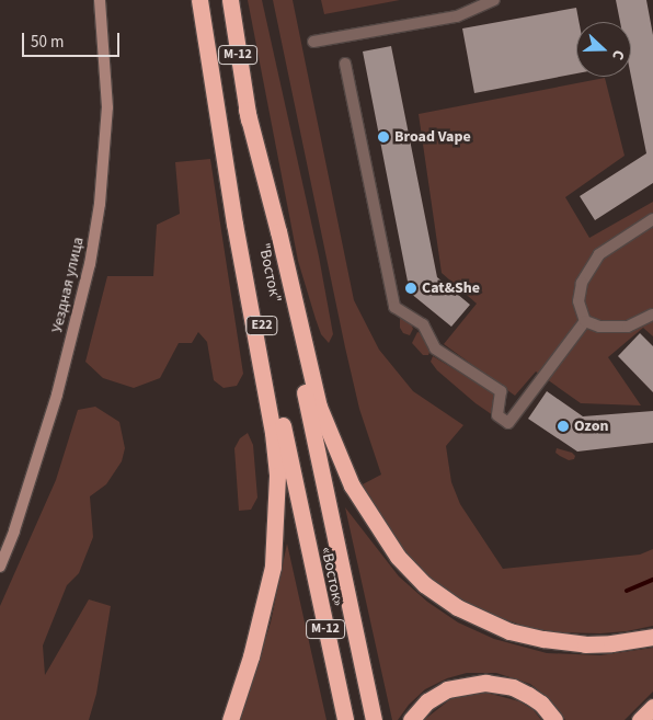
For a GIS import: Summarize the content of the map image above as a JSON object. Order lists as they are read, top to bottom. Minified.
{"streets":{"highway":["М-12","\"Восток\"","E22","«Восток»"],"street":["Уездная улица"]},"crossings":[["М-12","\"Восток\""],["\"Восток\"","«Восток»"]],"places":["Broad Vape","Cat&She","Ozon"],"scale_bar":"50 m","north":"right"}
